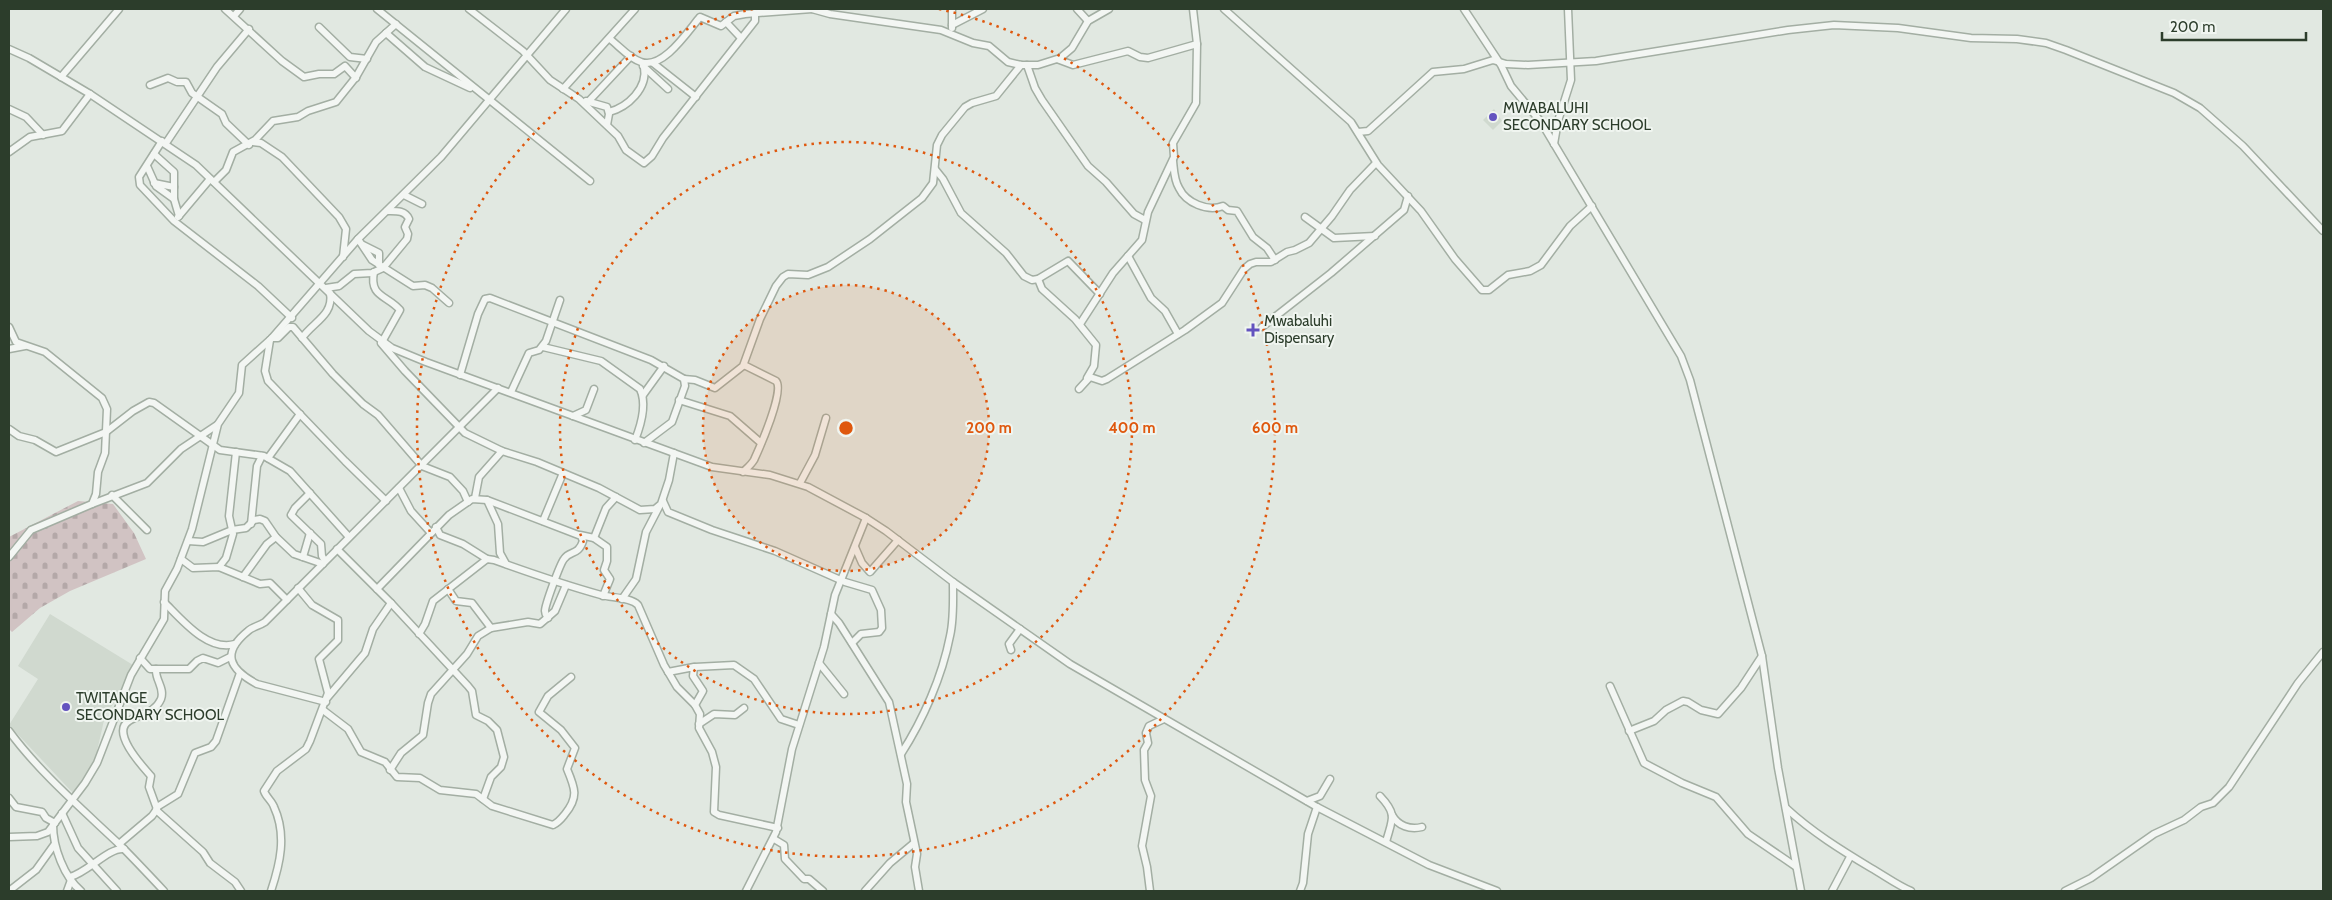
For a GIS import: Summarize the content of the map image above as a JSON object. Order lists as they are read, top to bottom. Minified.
{"places":{"other":["MWABALUHI SECONDARY SCHOOL","TWITANGE SECONDARY SCHOOL"],"health":["Mwabaluhi Dispensary"]},"scale_bar":"200 m","rings":["200 m","400 m","600 m"]}
